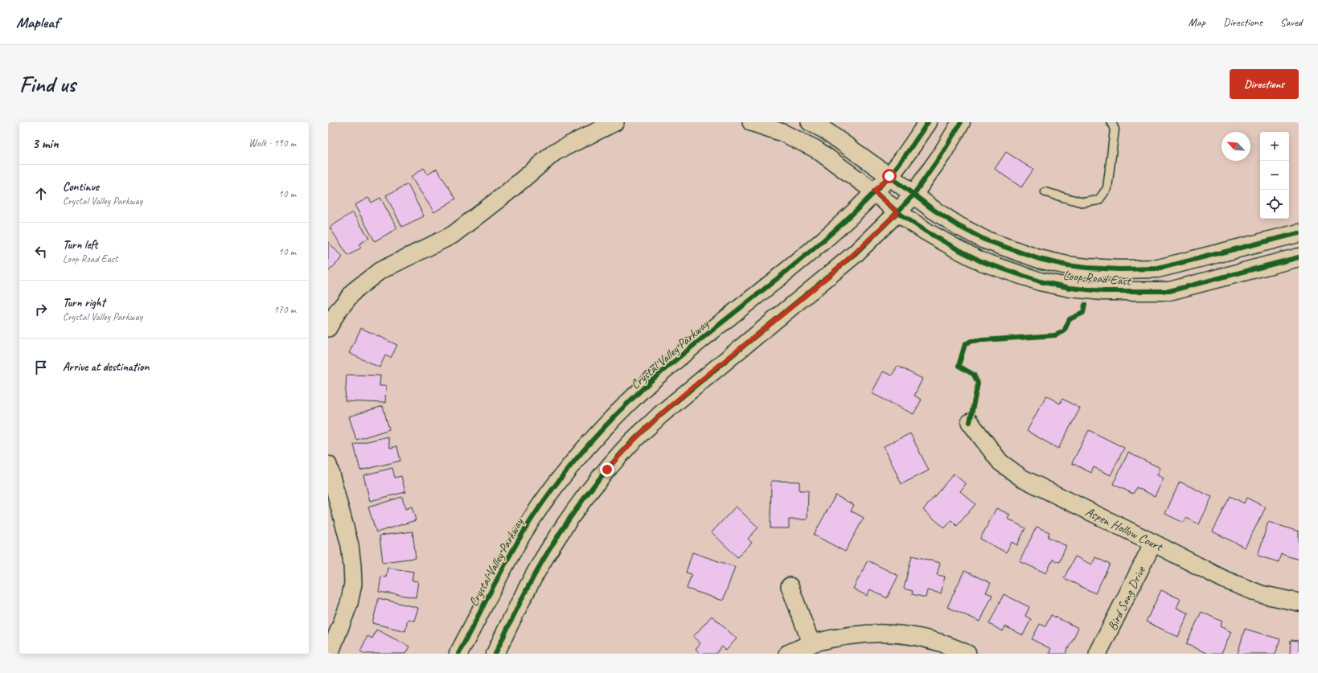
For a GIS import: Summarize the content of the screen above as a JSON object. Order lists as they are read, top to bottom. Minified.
{"streets":{"main road":["Loop Road East","Crystal Valley Parkway"],"street":["Aspen Hollow Court","Bird Song Drive"]},"crossings":[["Loop Road East","Crystal Valley Parkway"],["Aspen Hollow Court","Bird Song Drive"]],"north":"top left","page":{"header":"Mapleaf","nav":["Map","Directions","Saved"],"buttons":"Directions","title":"Find us","heading":["3 min","Walk · 190 m"],"map_buttons":["+","−"],"list":[["Continue","Crystal Valley Parkway","10 m"],["Turn left","Loop Road East","10 m"],["Turn right","Crystal Valley Parkway","170 m"],"Arrive at destination"]}}
